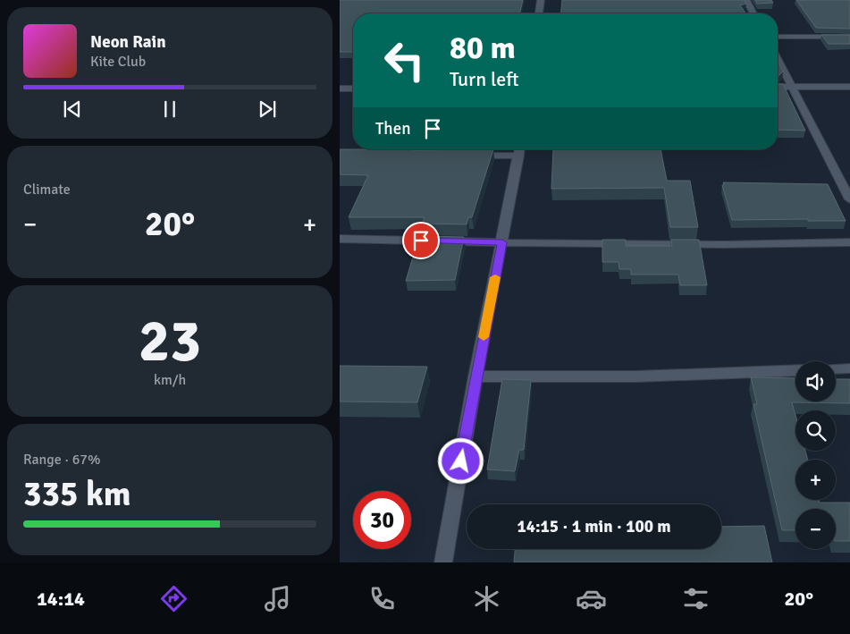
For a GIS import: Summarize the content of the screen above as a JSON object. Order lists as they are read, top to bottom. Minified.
{"page":{"turn":["80 m","Turn left"],"song":["Neon Rain","Kite Club"],"then":"Then","tile":["Climate",["23","km/h"],["Range · 67%","335 km"]],"heat":["−","20°","+"],"map_buttons":["+","−"],"limit":"30","trip":"14:15 · 1 min · 100 m","tabs":["14:14","20°"]}}
